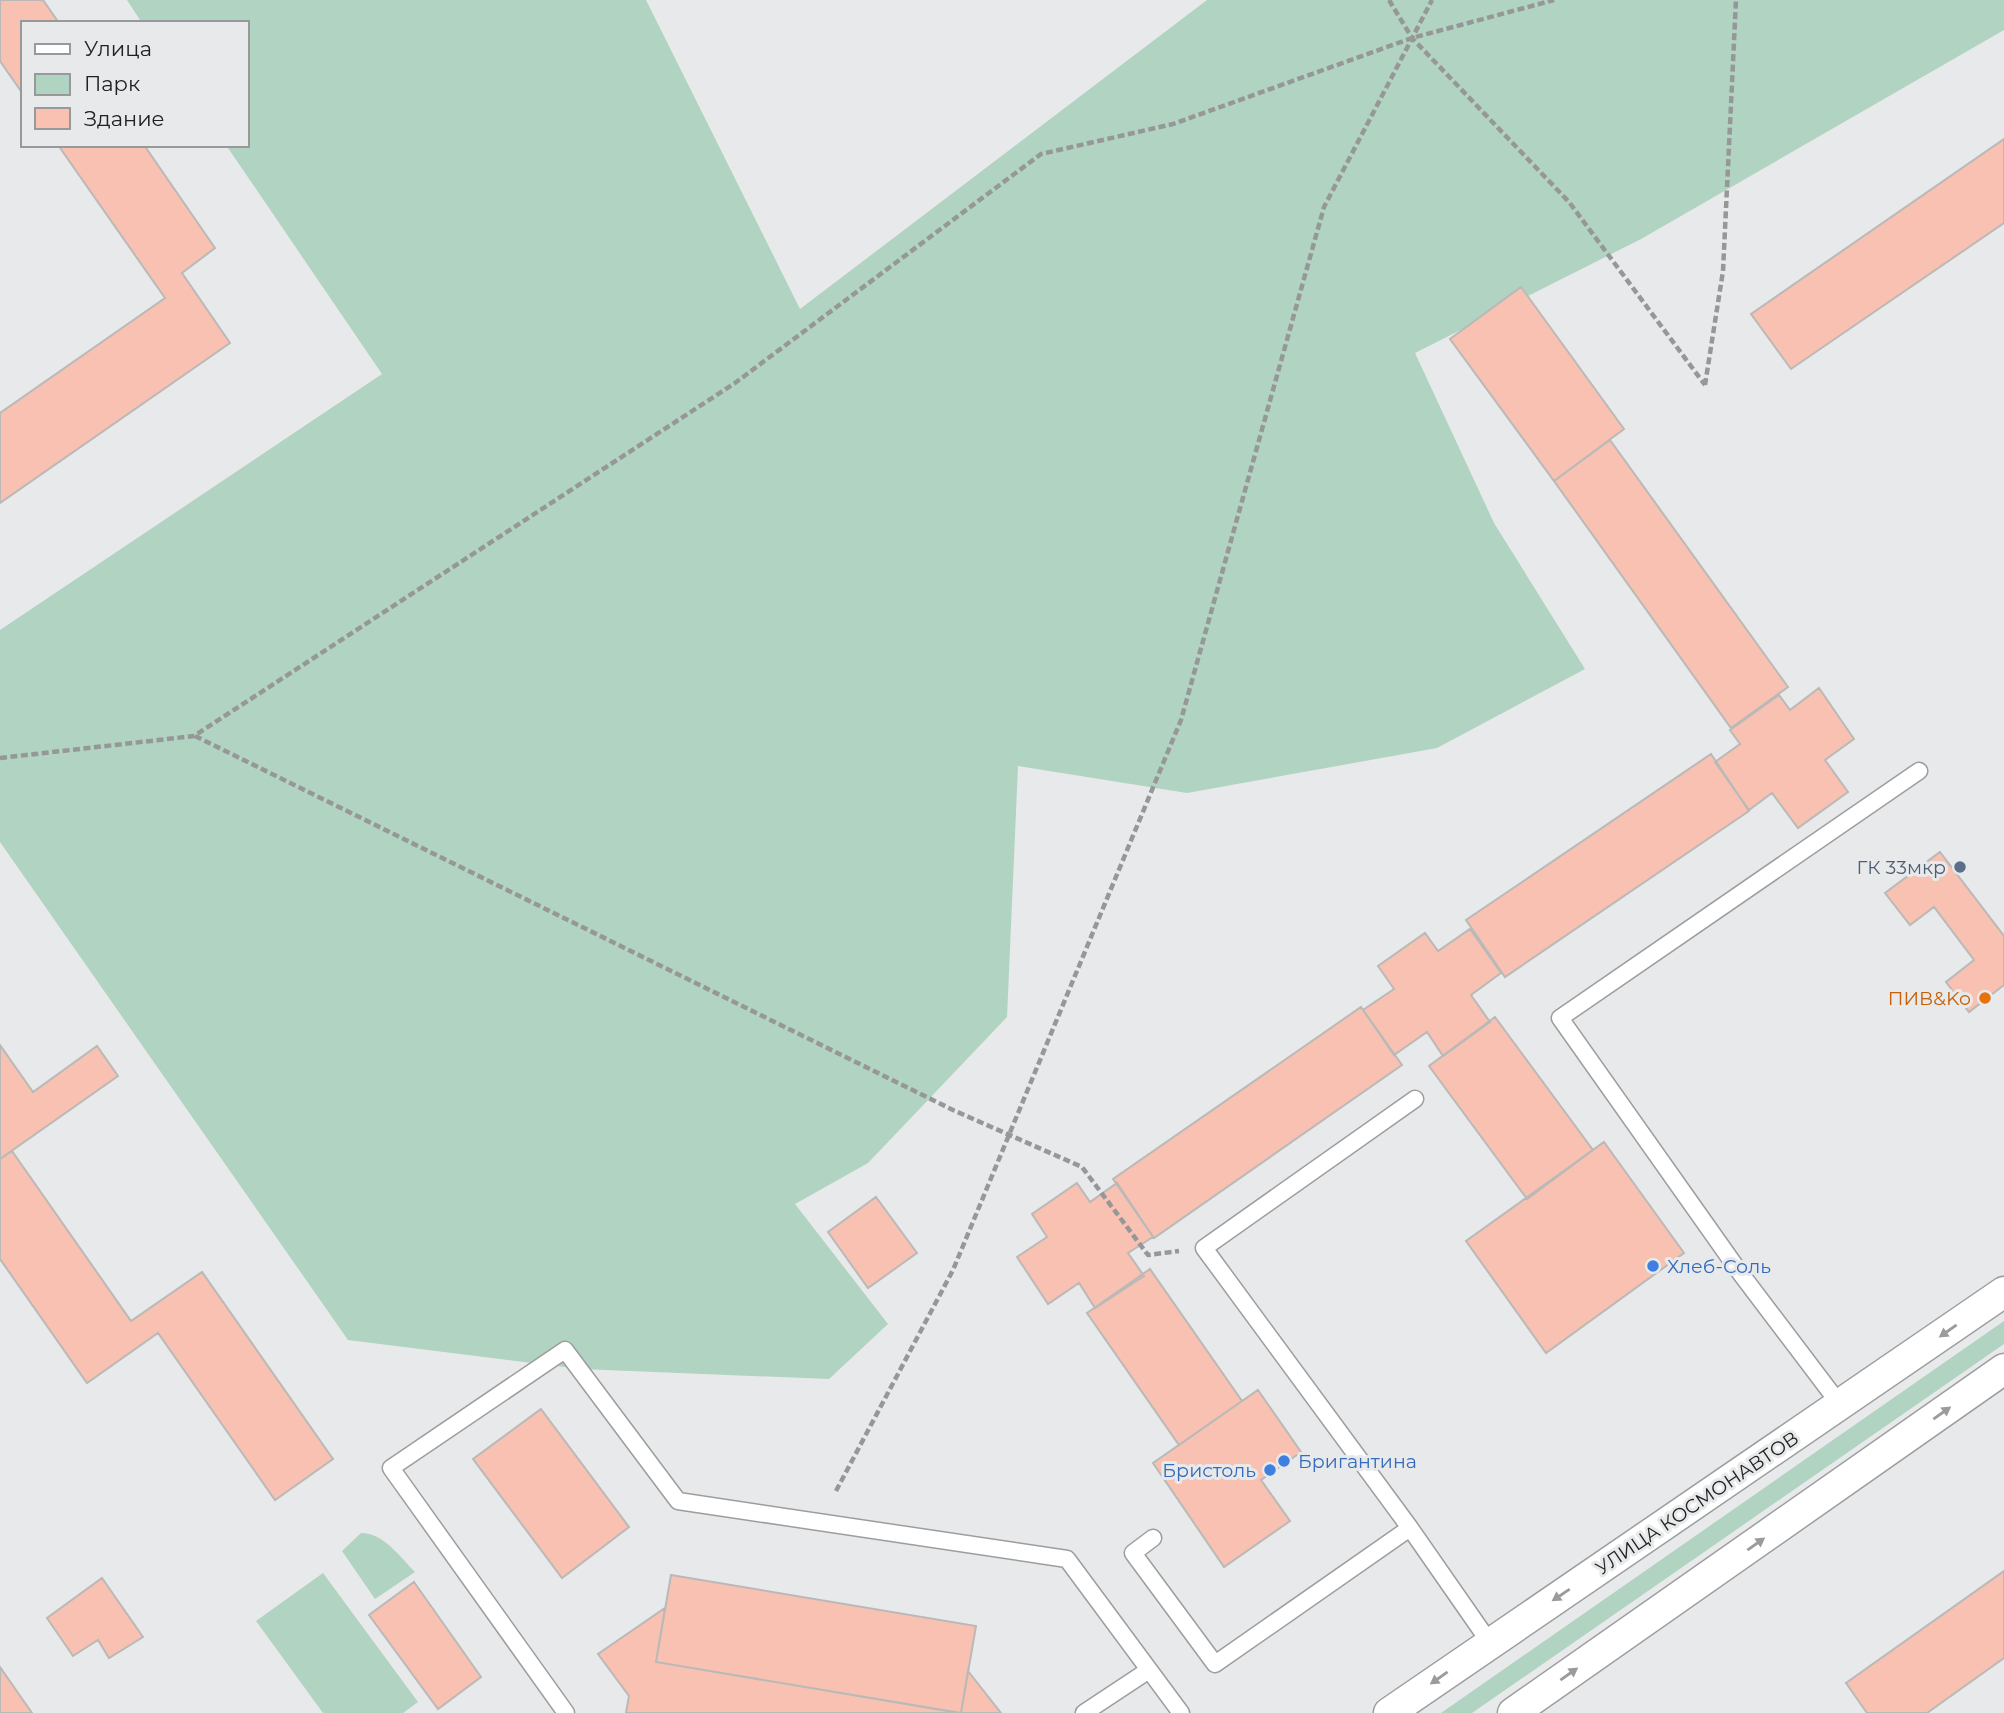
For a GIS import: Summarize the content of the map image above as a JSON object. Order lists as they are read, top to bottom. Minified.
{"streets":{"street":["УЛИЦА КОСМОНАВТОВ"]},"places":["ГК 33мкр","ПИВ&Ko","Хлеб-Соль","Бригантина","Бристоль"],"legend":["Улица","Парк","Здание"]}
